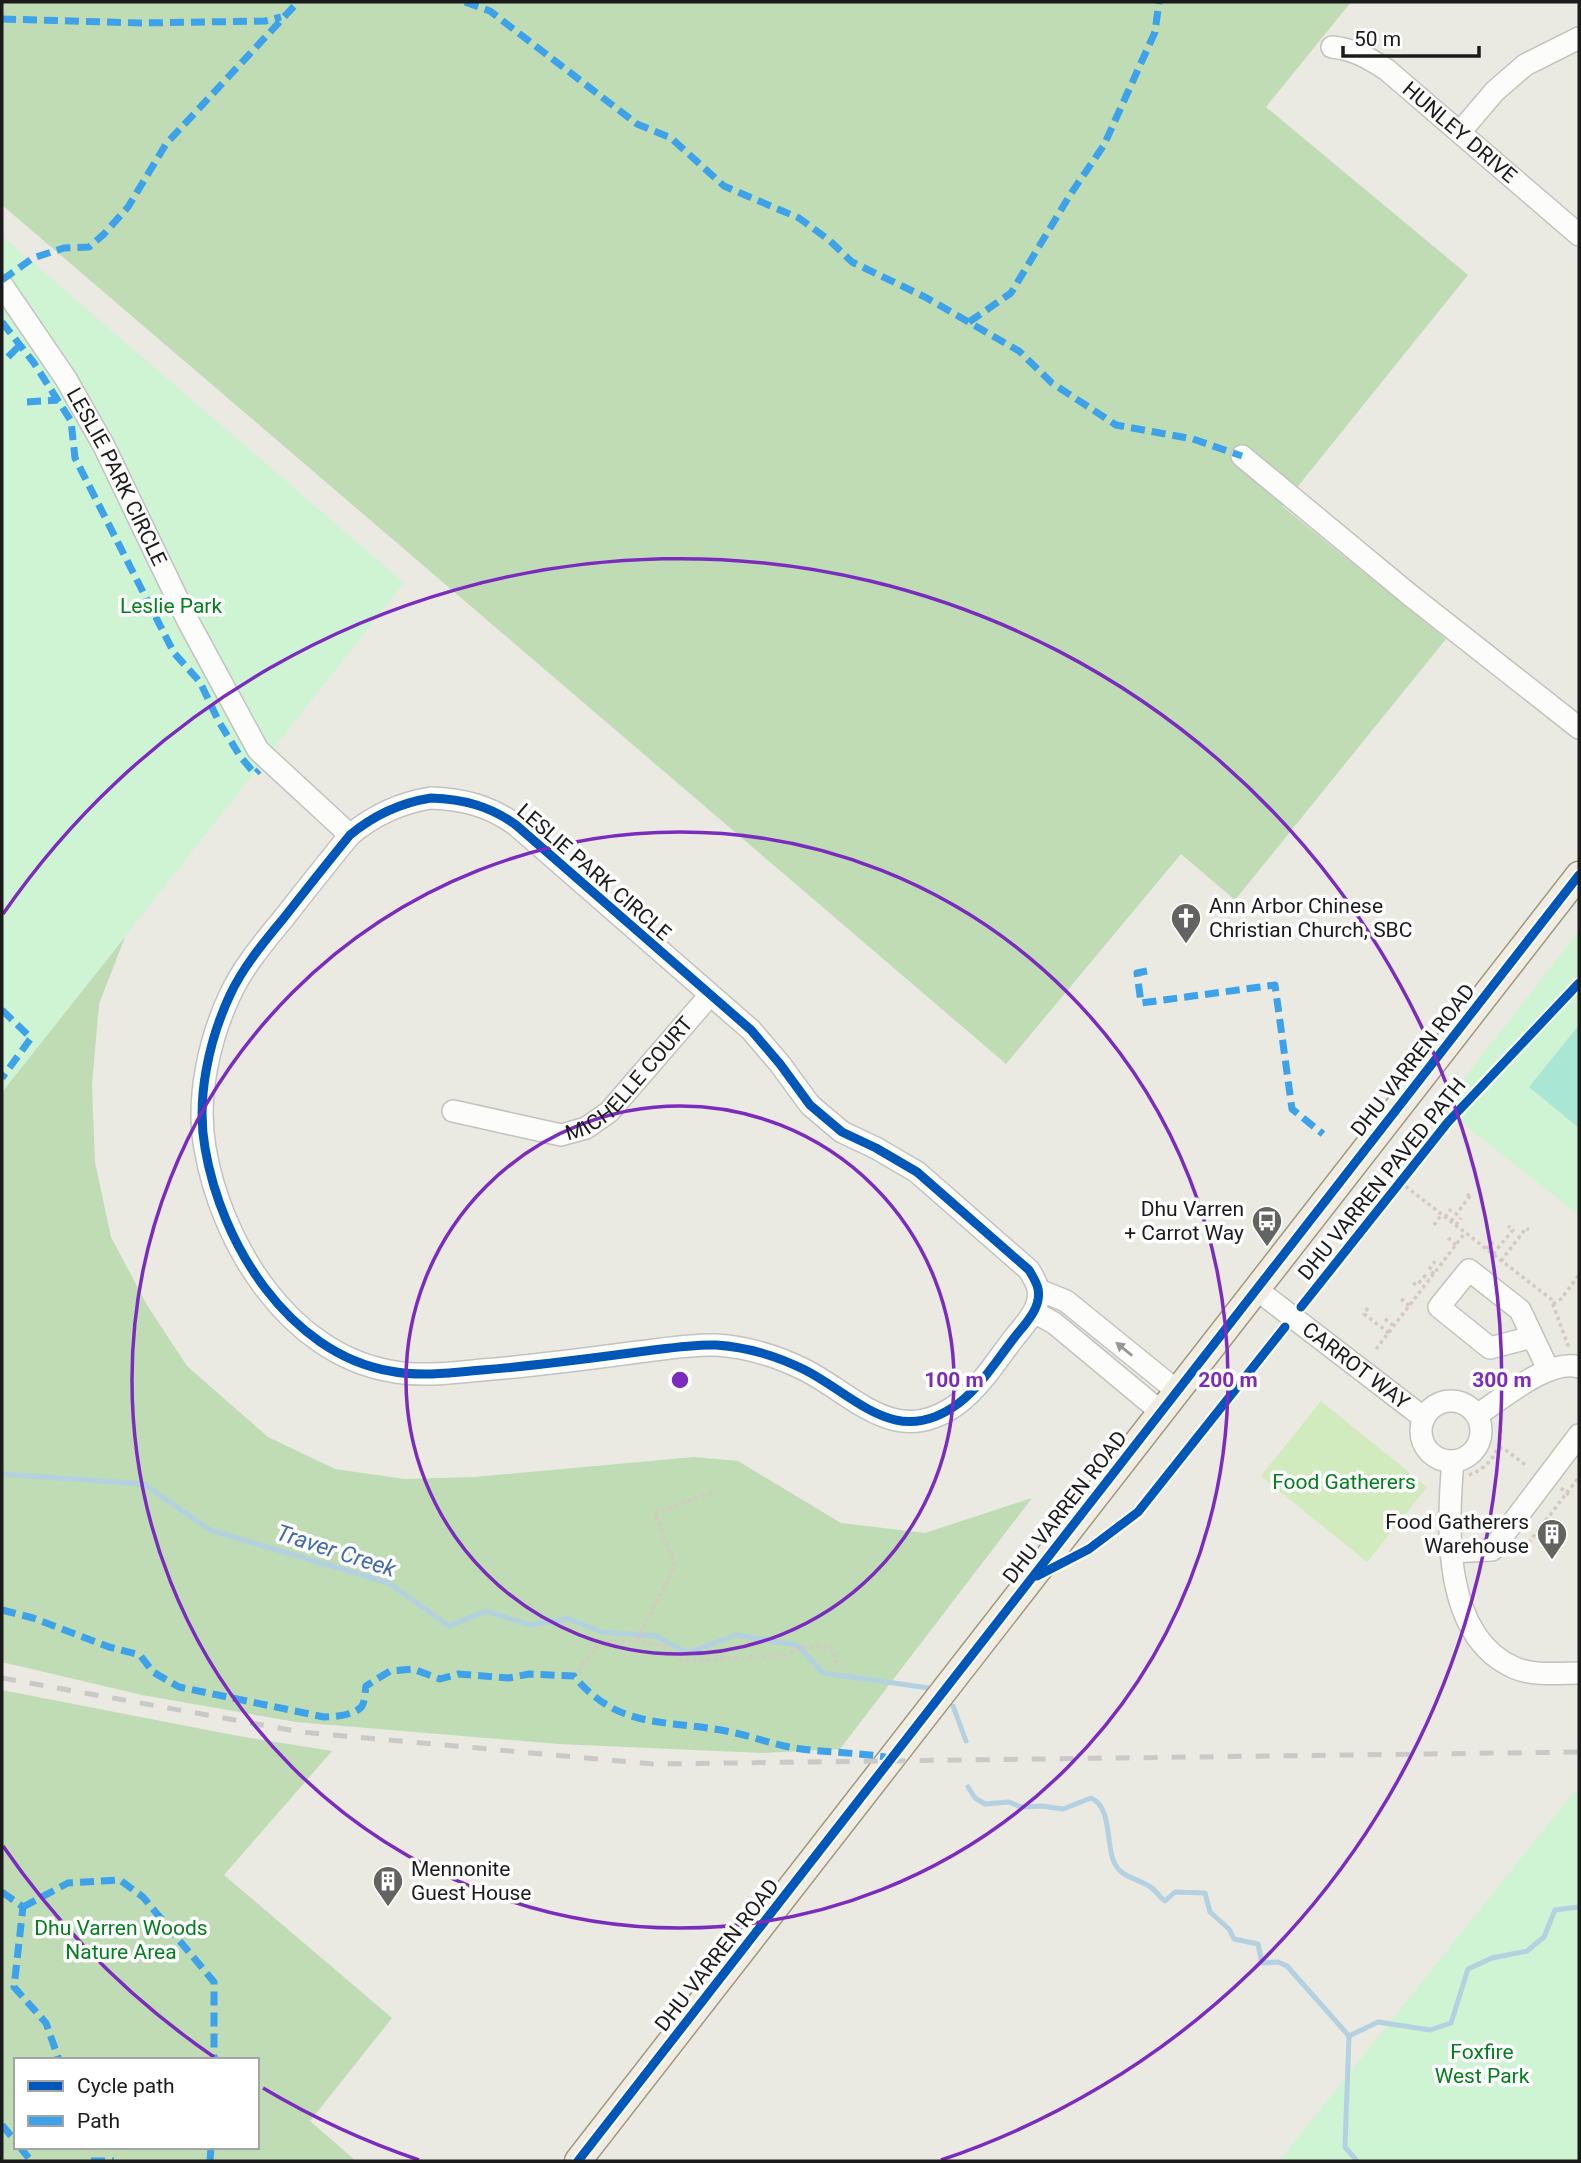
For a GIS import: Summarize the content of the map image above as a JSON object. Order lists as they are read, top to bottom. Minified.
{"streets":{"main road":["DHU VARREN ROAD"],"street":["HUNLEY DRIVE","LESLIE PARK CIRCLE","MICHELLE COURT","CARROT WAY"],"cycle path":["DHU VARREN PAVED PATH"]},"crossings":[["LESLIE PARK CIRCLE","MICHELLE COURT"],["DHU VARREN ROAD","CARROT WAY"]],"water":["Traver Creek"],"parks":["Leslie Park","Food Gatherers","Dhu Varren Woods Nature Area","Foxfire West Park"],"places":{"church":["Ann Arbor Chinese Christian Church, SBC"],"bus stop":["Dhu Varren + Carrot Way"],"building":["Food Gatherers Warehouse","Mennonite Guest House"]},"legend":["Cycle path","Path"],"scale_bar":"50 m","rings":["100 m","200 m","300 m"]}
